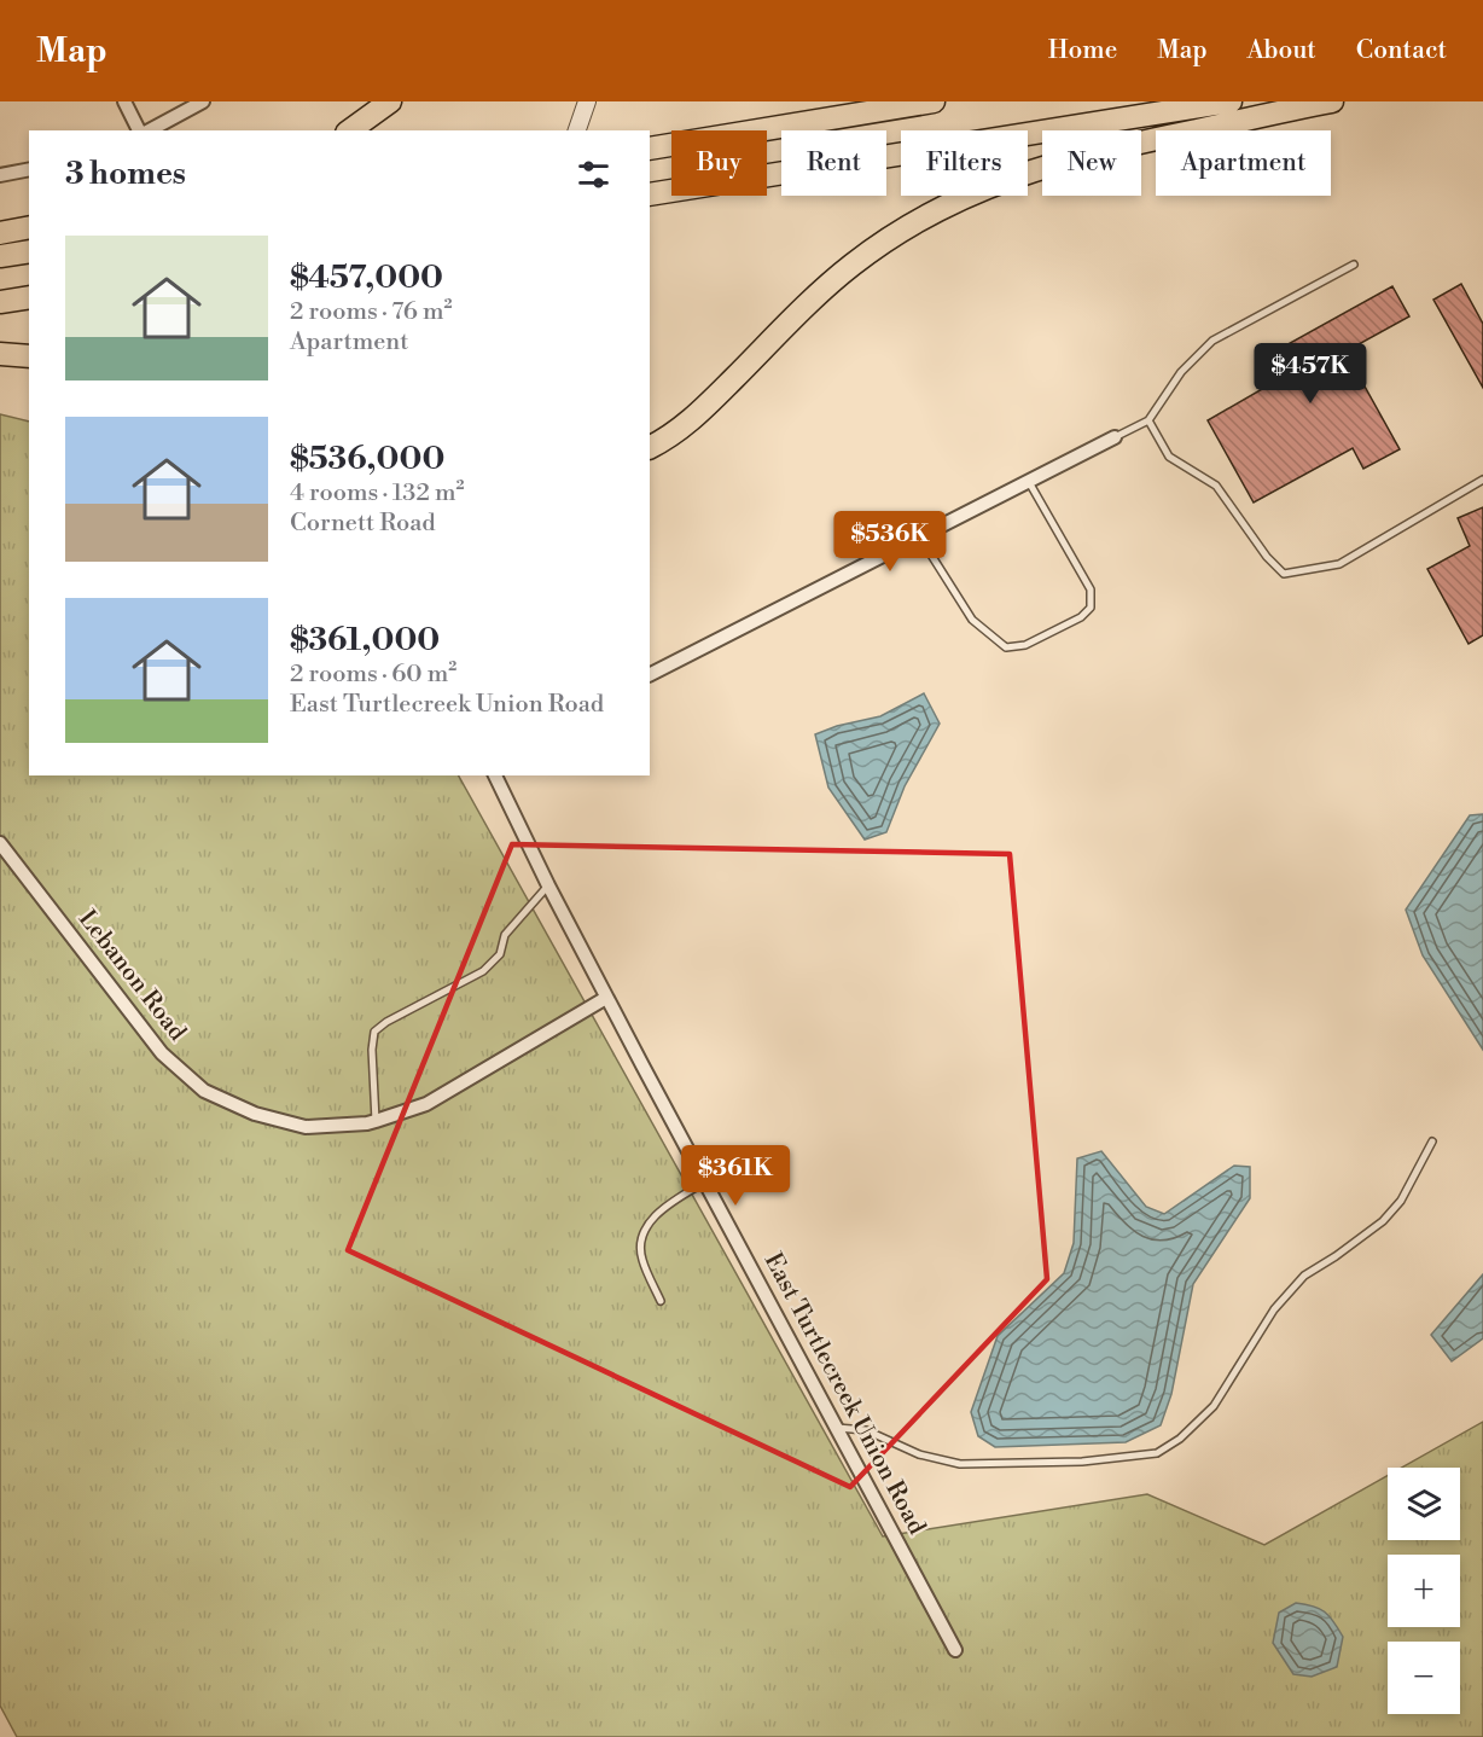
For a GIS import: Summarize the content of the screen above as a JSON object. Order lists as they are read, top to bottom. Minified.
{"streets":{"street":["Lebanon Road","East Turtlecreek Union Road"]},"crossings":[["Lebanon Road","East Turtlecreek Union Road"]],"page":{"header":"Map","nav":["Home","Map","About","Contact"],"chip":["Buy","Rent","Filters","New","Apartment"],"heading":"3 homes","list":[{"name":"$457,000","note":"2 rooms · 76 m² · Apartment"},{"name":"$536,000","note":"4 rooms · 132 m² · Cornett Road"},{"name":"$361,000","note":"2 rooms · 60 m² · East Turtlecreek Union Road"}],"price":["$457K","$536K","$361K"],"map_buttons":["+","−"]}}
